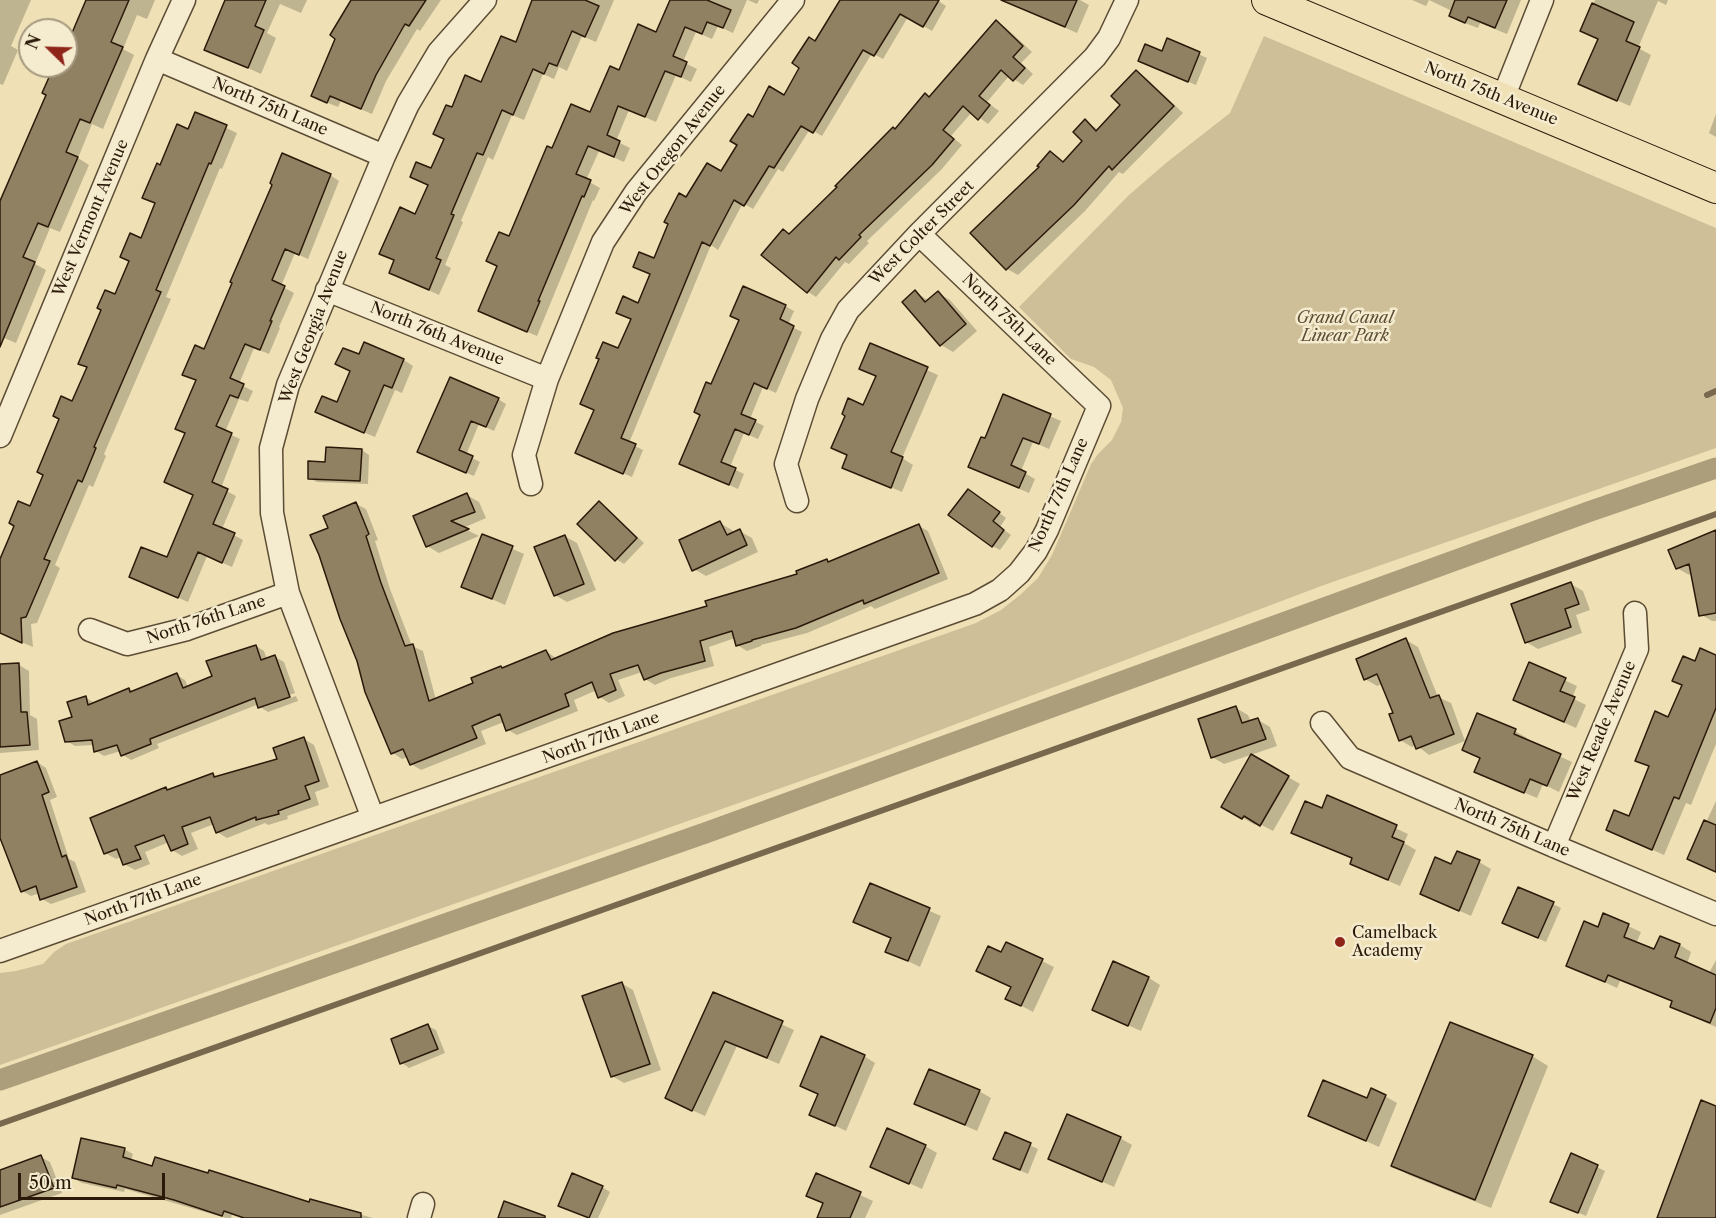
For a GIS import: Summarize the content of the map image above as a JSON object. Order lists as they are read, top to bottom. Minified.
{"streets":{"main road":["North 75th Avenue"],"street":["North 75th Lane","West Oregon Avenue","West Vermont Avenue","West Colter Street","West Georgia Avenue","North 76th Avenue","North 77th Lane","North 76th Lane","West Reade Avenue"]},"crossings":[["North 75th Lane","West Vermont Avenue"],["North 75th Lane","West Colter Street"],["North 75th Lane","West Georgia Avenue"],["North 75th Lane","North 77th Lane"],["North 75th Lane","West Reade Avenue"],["West Oregon Avenue","North 76th Avenue"],["West Georgia Avenue","North 76th Avenue"],["West Georgia Avenue","North 77th Lane"],["West Georgia Avenue","North 76th Lane"]],"parks":["Grand Canal Linear Park"],"places":["Camelback Academy"],"scale_bar":"50 m","north":"top left"}
